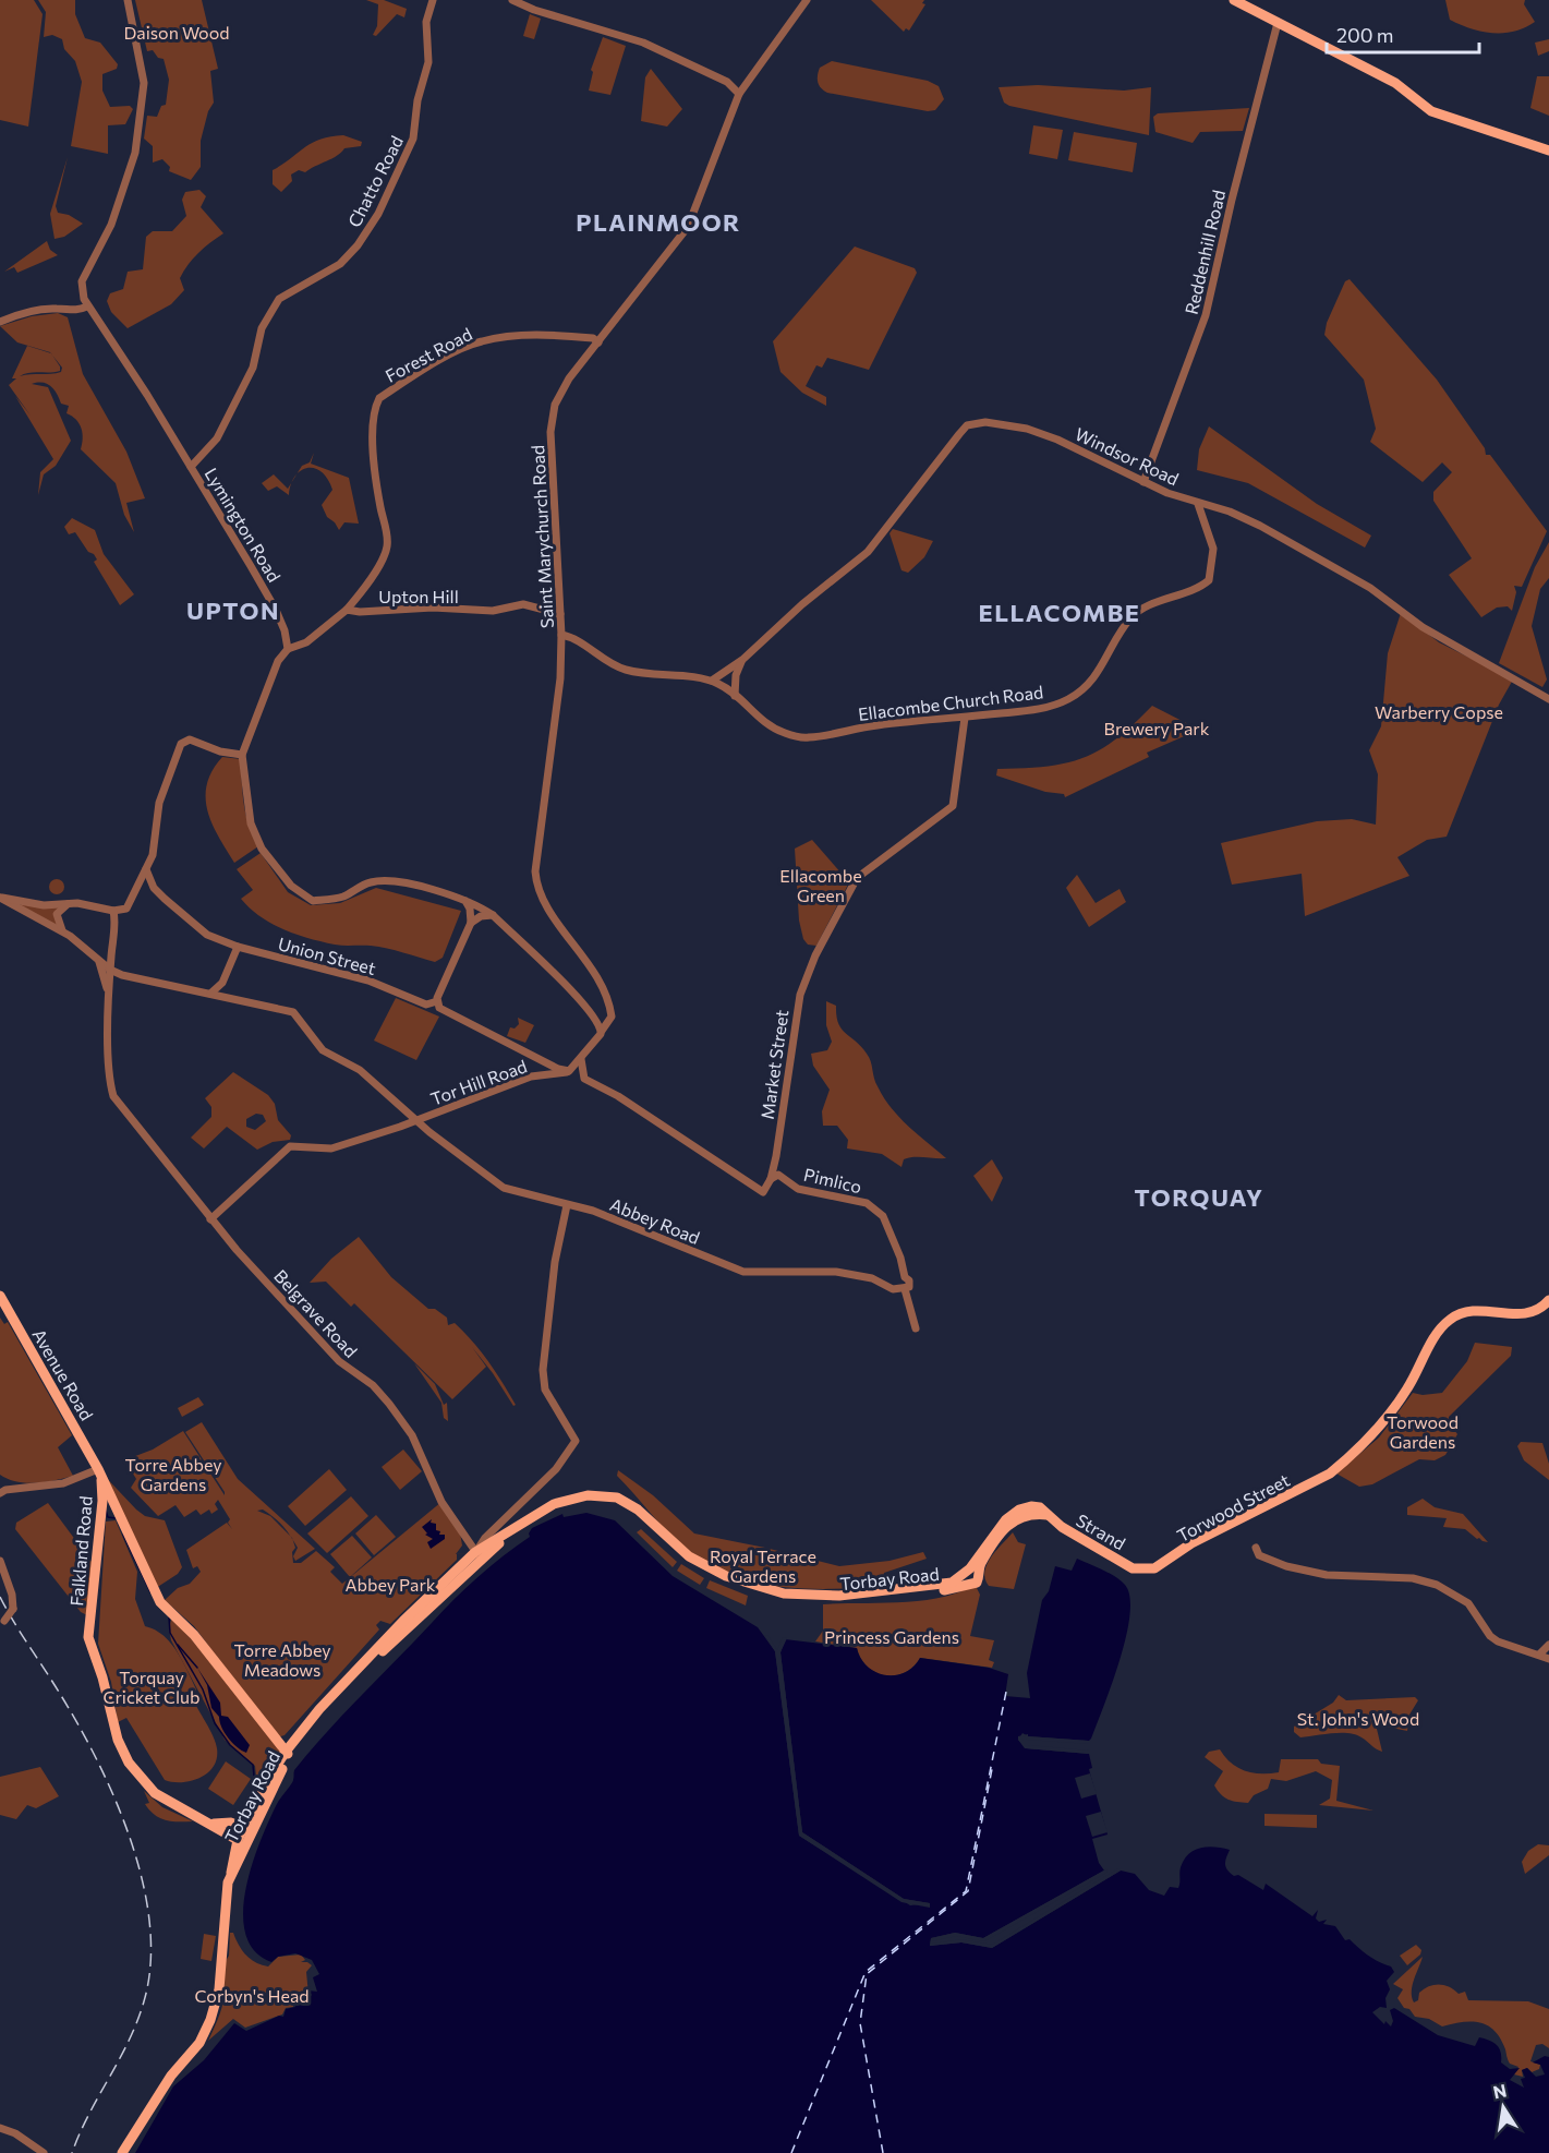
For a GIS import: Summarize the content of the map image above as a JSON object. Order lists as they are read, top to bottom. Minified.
{"streets":{"main road":["Avenue Road","Torwood Street","Strand","Falkland Road","Torbay Road"],"street":["Chatto Road","Reddenhill Road","Forest Road","Windsor Road","Lymington Road","Saint Marychurch Road","Upton Hill","Ellacombe Church Road","Union Street","Market Street","Tor Hill Road","Pimlico","Abbey Road","Belgrave Road"]},"crossings":[["Chatto Road","Lymington Road"],["Reddenhill Road","Windsor Road"],["Forest Road","Saint Marychurch Road"],["Forest Road","Upton Hill"],["Windsor Road","Ellacombe Church Road"],["Saint Marychurch Road","Upton Hill"],["Ellacombe Church Road","Market Street"],["Union Street","Tor Hill Road"],["Market Street","Pimlico"],["Tor Hill Road","Abbey Road"],["Pimlico","Abbey Road"],["Belgrave Road","Torbay Road"],["Avenue Road","Falkland Road"],["Avenue Road","Torbay Road"],["Torwood Street","Strand"],["Strand","Torbay Road"]],"districts":["PLAINMOOR","UPTON","ELLACOMBE","TORQUAY"],"parks":["Daison Wood","Warberry Copse","Brewery Park","Ellacombe Green","Torwood Gardens","Torre Abbey Gardens","Royal Terrace Gardens","Abbey Park","Princess Gardens","Torre Abbey Meadows","Torquay Cricket Club","St. John's Wood","Corbyn's Head"],"scale_bar":"200 m","north":"top"}
